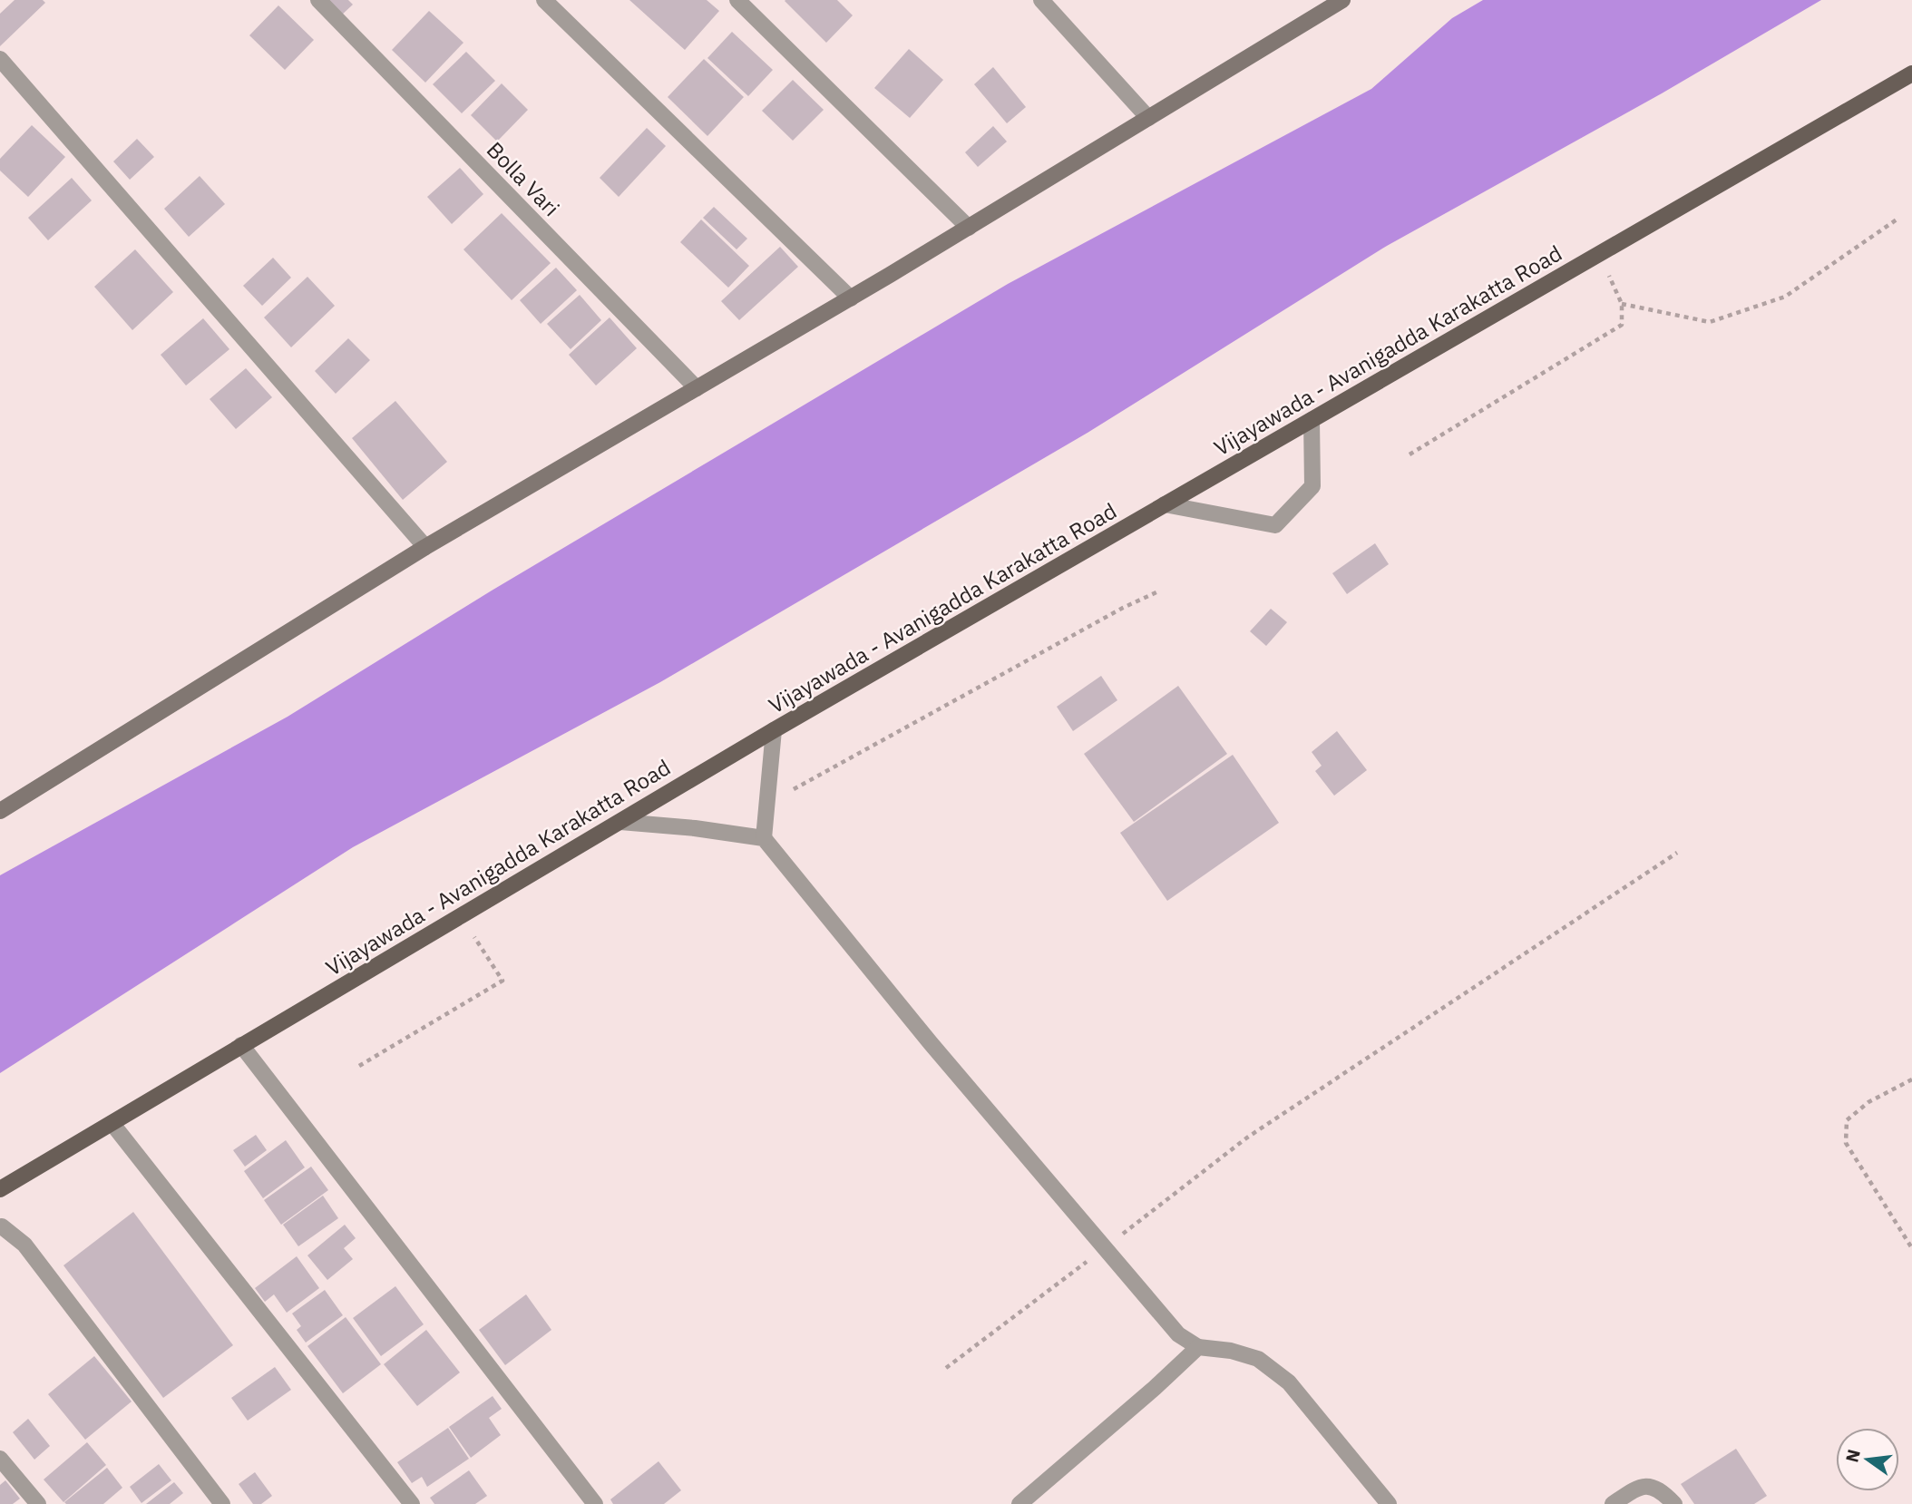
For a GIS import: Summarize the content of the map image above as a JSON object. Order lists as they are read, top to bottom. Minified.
{"streets":{"main road":["Vijayawada - Avanigadda Karakatta Road"],"street":["Bolla Vari"]},"north":"left"}
